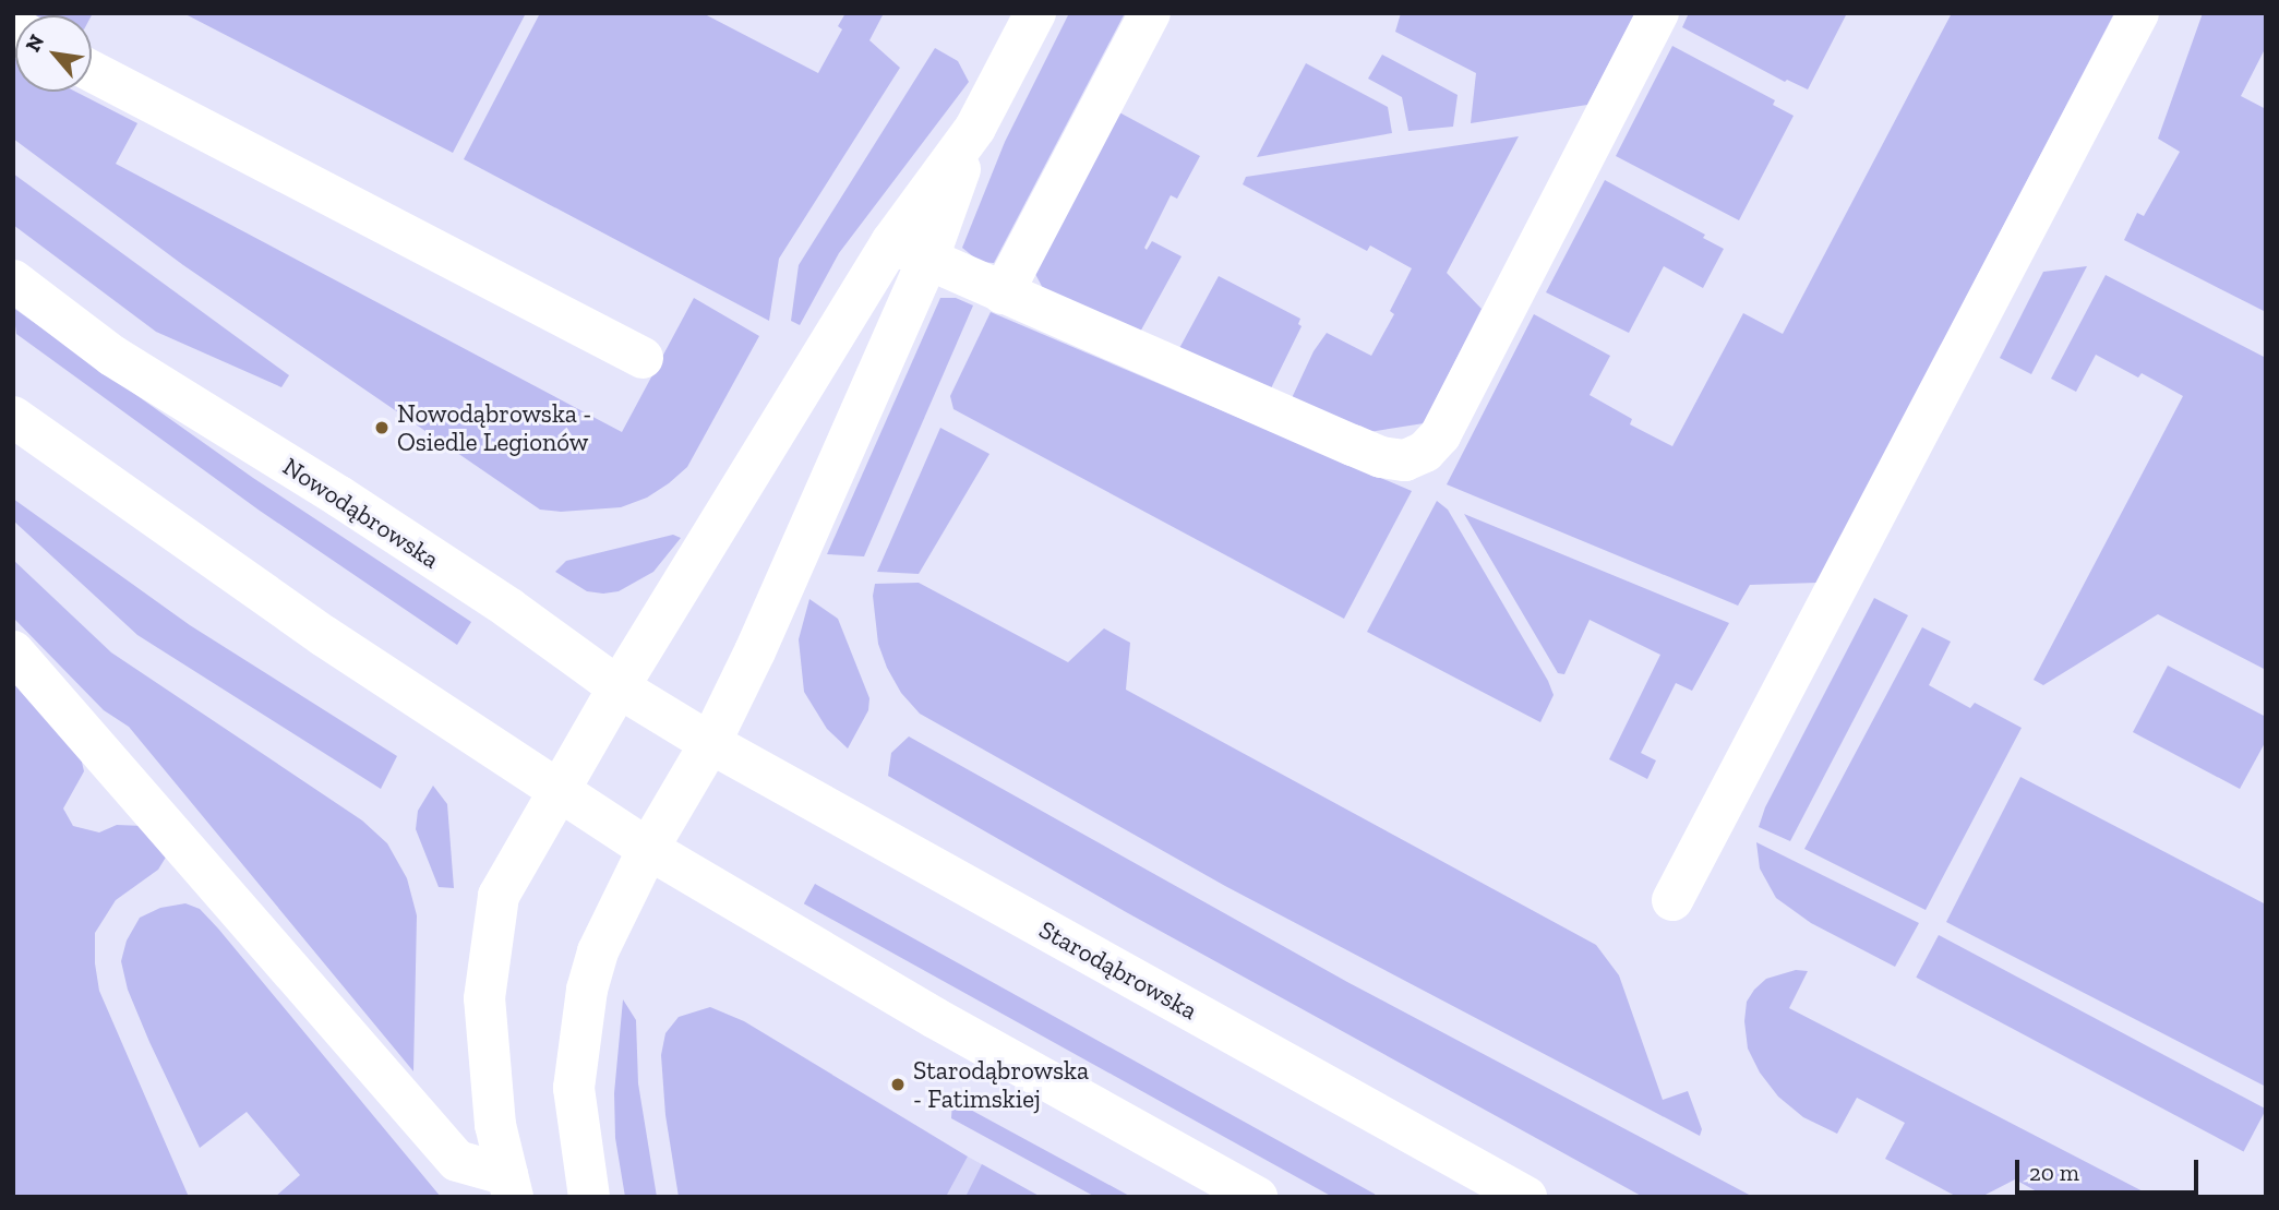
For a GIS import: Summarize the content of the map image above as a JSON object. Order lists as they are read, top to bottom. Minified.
{"streets":{"street":["Nowodąbrowska","Starodąbrowska"]},"crossings":[["Nowodąbrowska","Starodąbrowska"]],"places":["Nowodąbrowska - Osiedle Legionów","Starodąbrowska - Fatimskiej"],"scale_bar":"20 m","north":"top left"}
